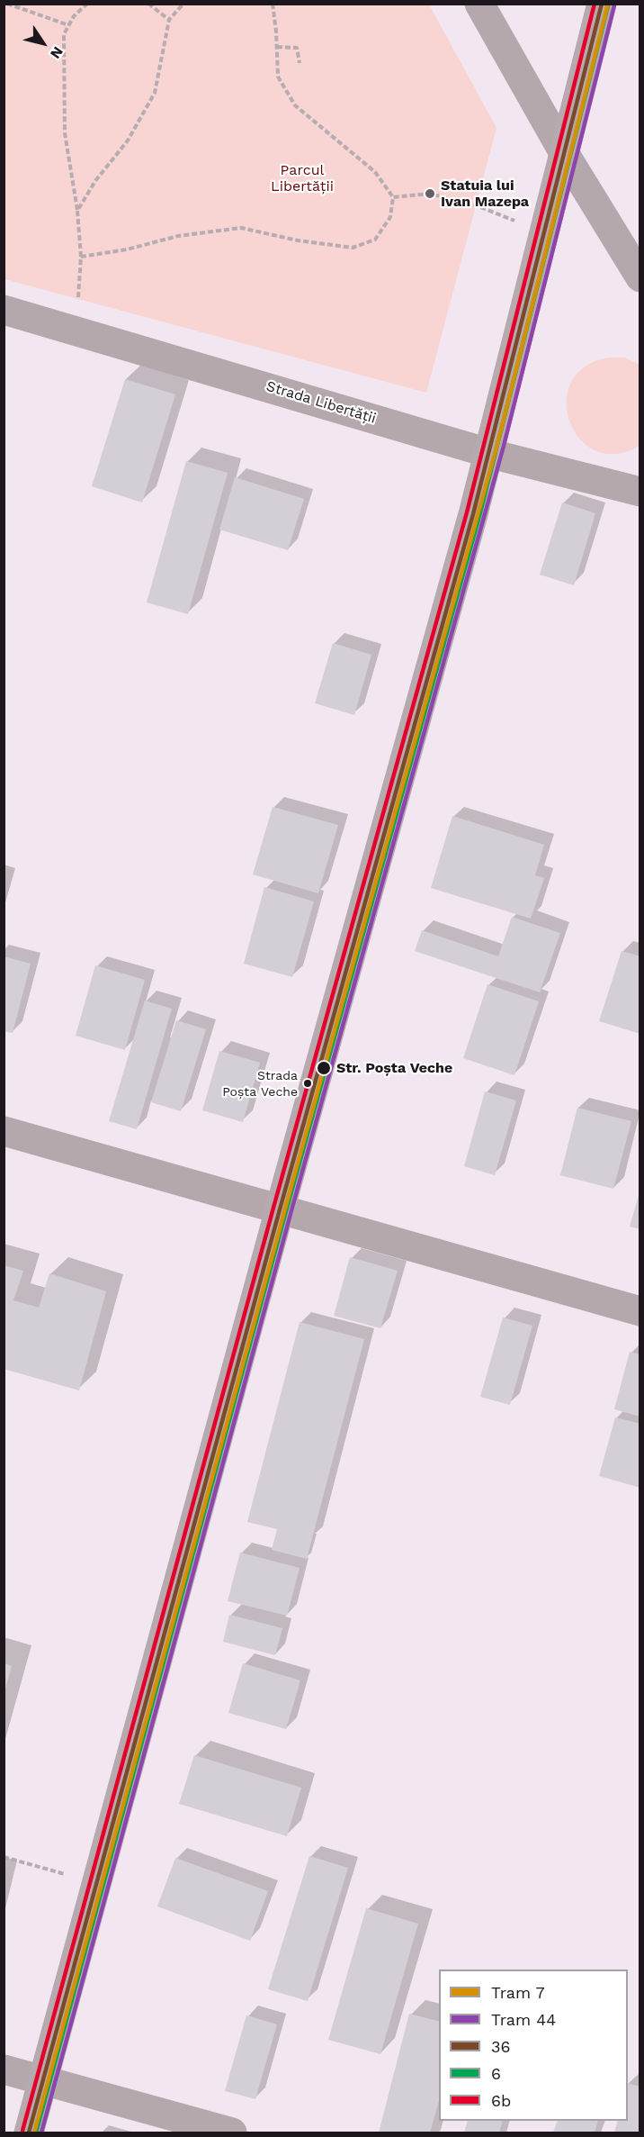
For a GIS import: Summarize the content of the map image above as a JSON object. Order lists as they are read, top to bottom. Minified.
{"streets":{"street":["Strada Libertății"]},"parks":["Parcul Libertății"],"places":["Statuia lui Ivan Mazepa","Str. Poșta Veche","Strada Poșta Veche"],"lines":["tram line 7","transit line 36","transit line 6b","tram line 44","transit line 6"],"legend":["Tram 7","Tram 44","36","6","6b"],"north":"bottom right"}
